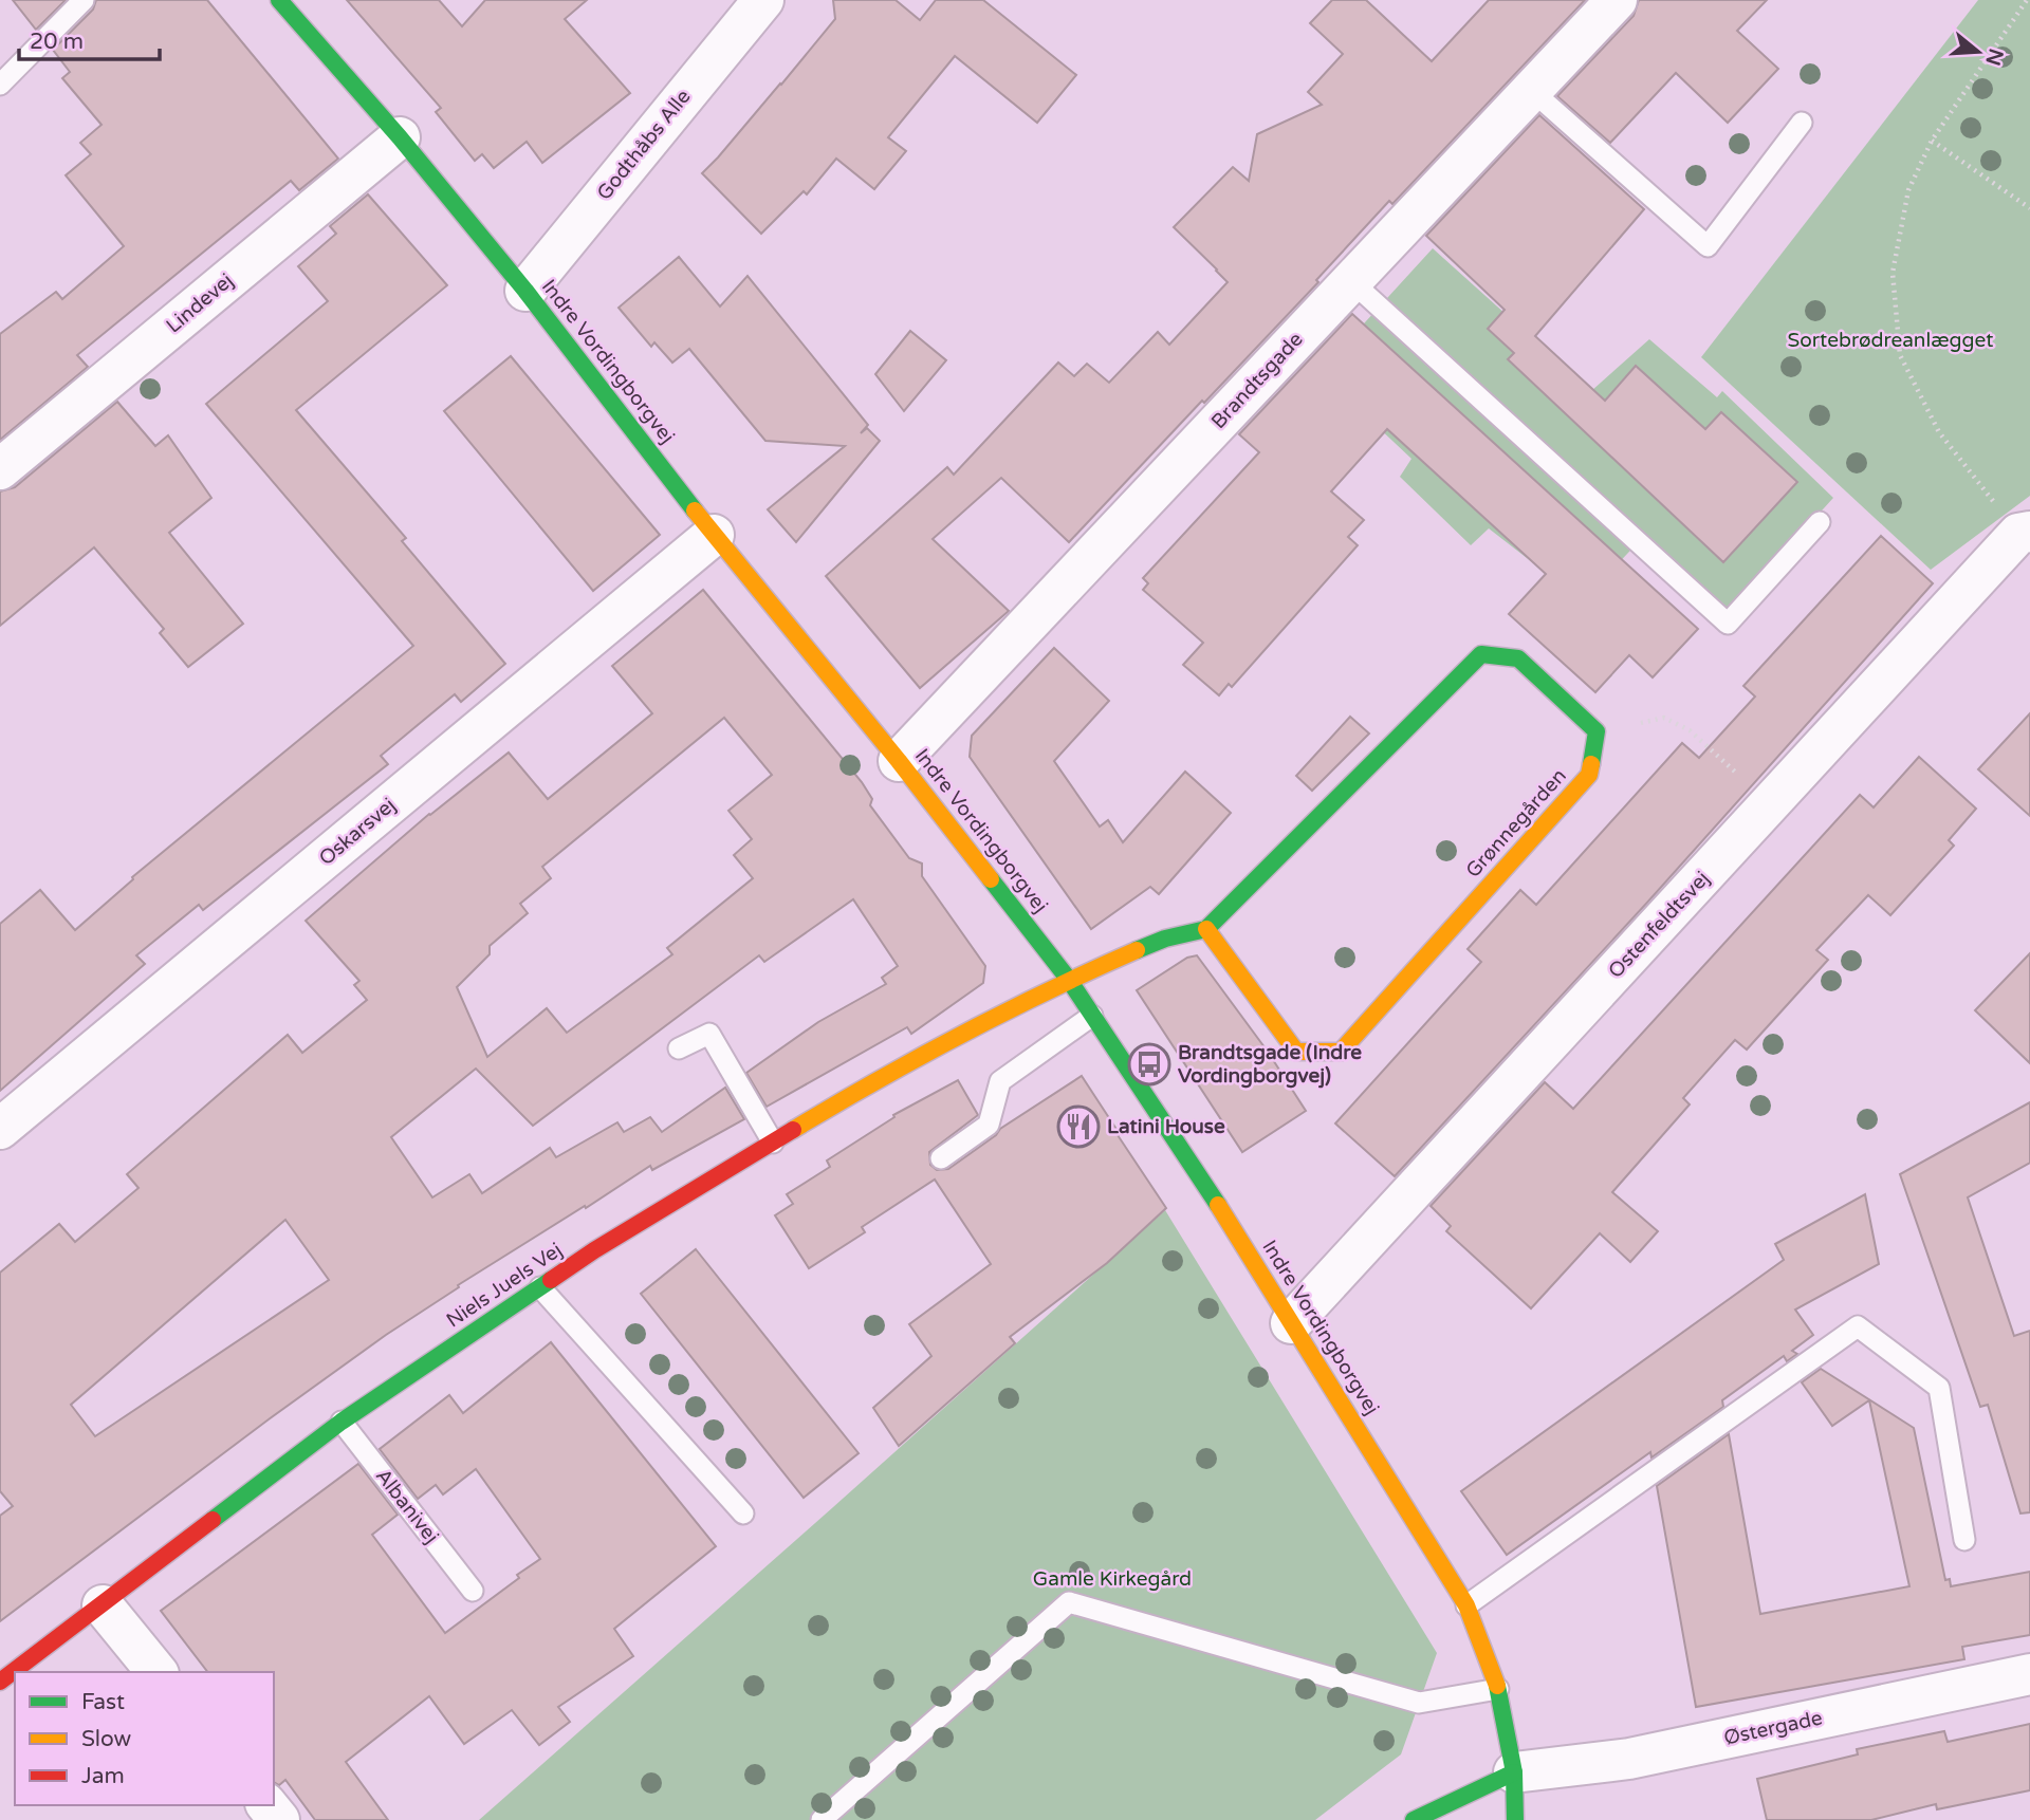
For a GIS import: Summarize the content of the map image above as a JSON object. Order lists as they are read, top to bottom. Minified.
{"streets":{"street":["Godthåbs Alle","Lindevej","Indre Vordingborgvej","Brandtsgade","Grønnegården","Oskarsvej","Ostenfeldtsvej","Niels Juels Vej","Østergade"],"lane":["Albanivej"]},"crossings":[["Godthåbs Alle","Indre Vordingborgvej"],["Lindevej","Indre Vordingborgvej"],["Indre Vordingborgvej","Brandtsgade"],["Indre Vordingborgvej","Oskarsvej"],["Indre Vordingborgvej","Ostenfeldtsvej"],["Indre Vordingborgvej","Niels Juels Vej"],["Indre Vordingborgvej","Østergade"],["Niels Juels Vej","Albanivej"]],"parks":["Sortebrødreanlægget","Gamle Kirkegård"],"places":{"bus stop":["Brandtsgade (Indre Vordingborgvej)"],"restaurant":["Latini House"]},"legend":["Fast","Slow","Jam"],"scale_bar":"20 m","north":"right"}
